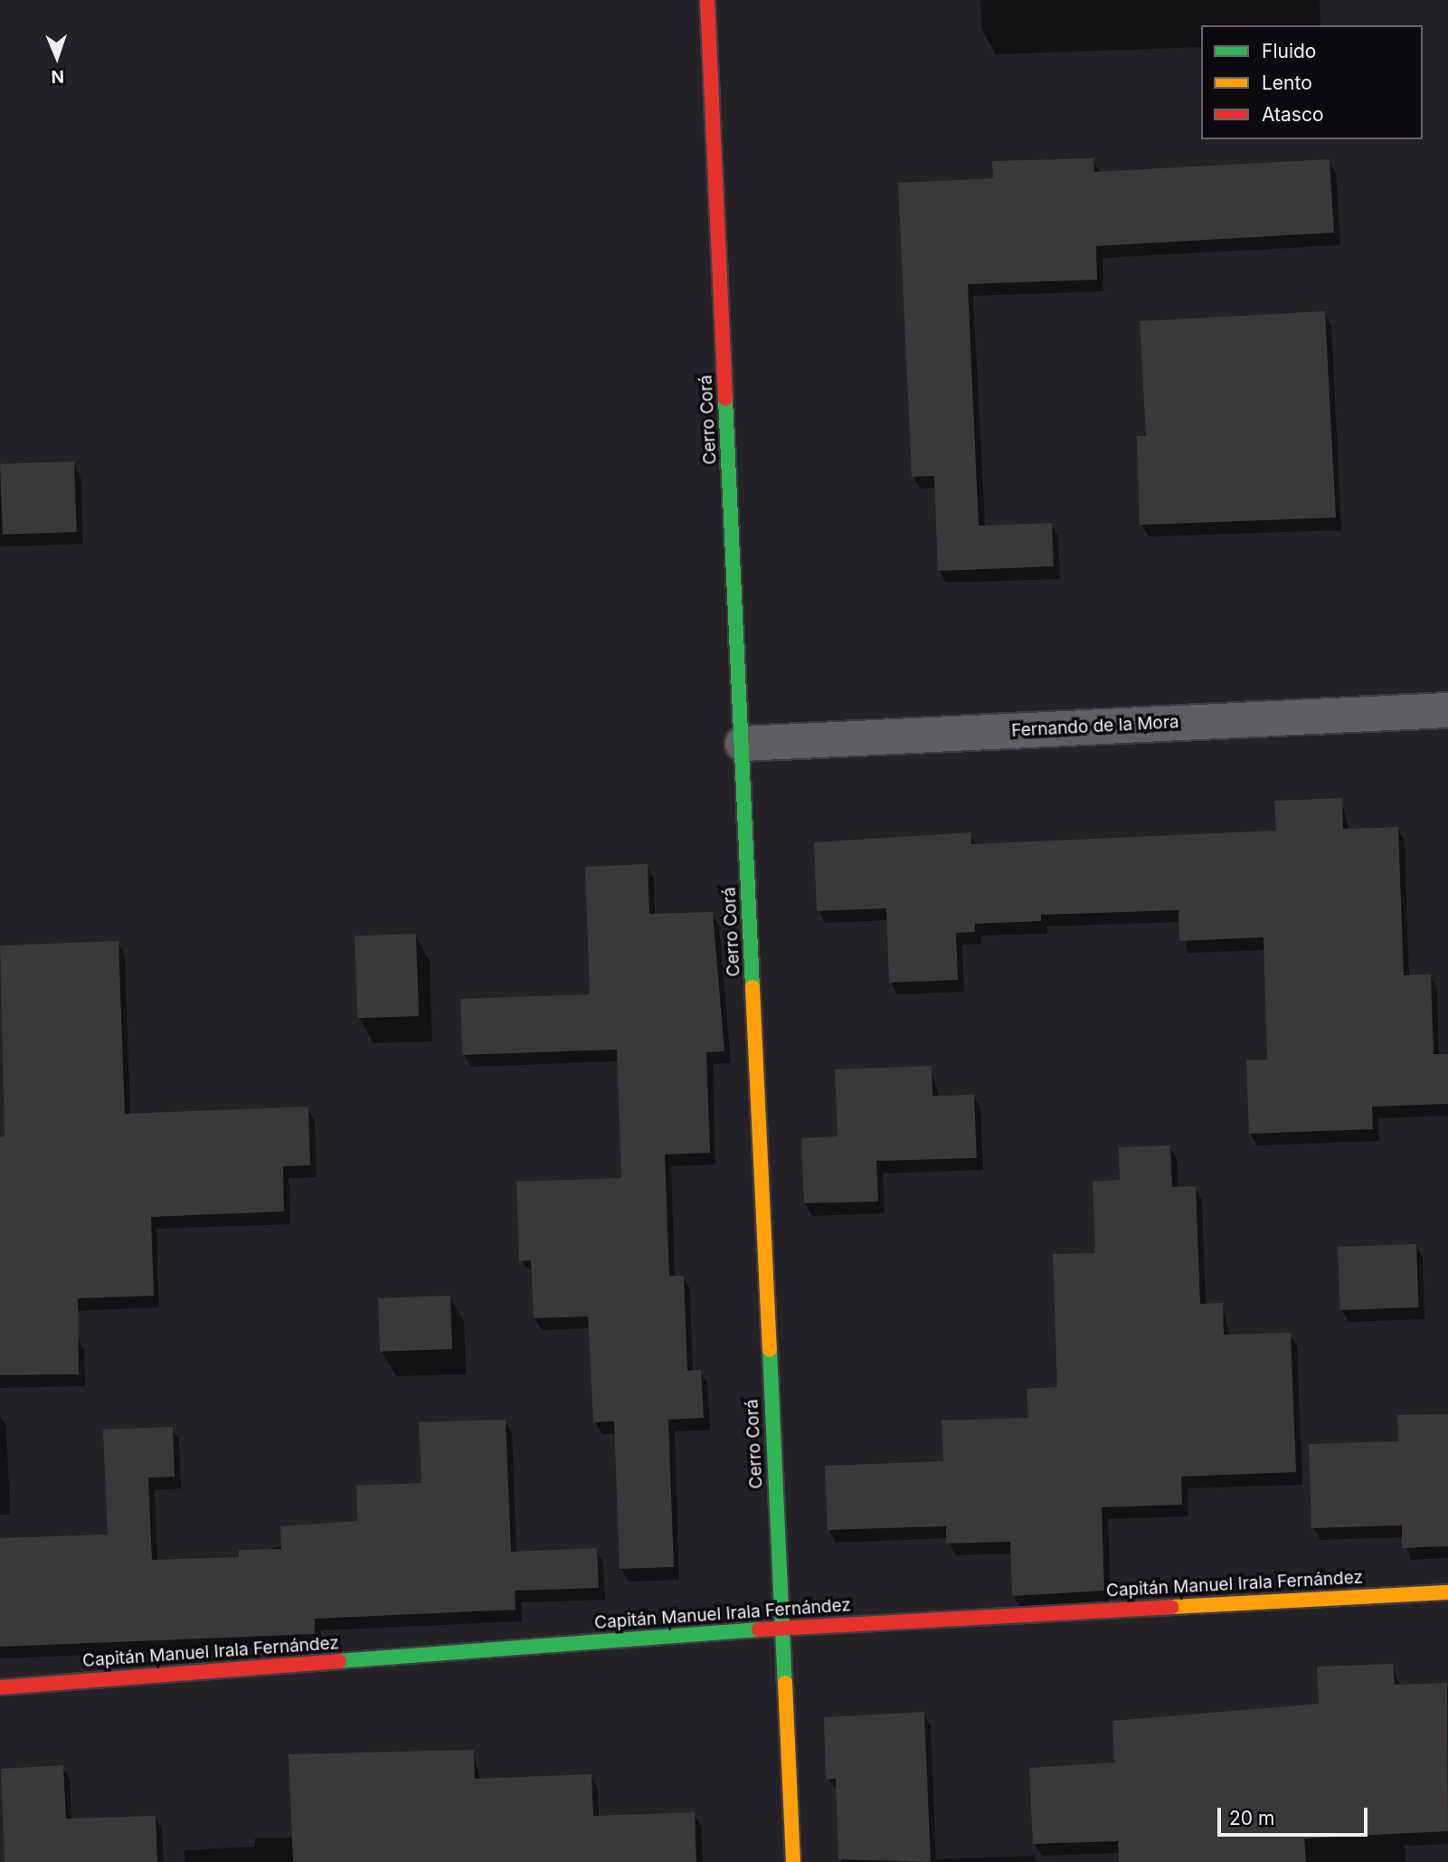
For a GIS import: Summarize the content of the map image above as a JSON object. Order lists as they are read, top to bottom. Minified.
{"streets":{"street":["Cerro Corá","Fernando de la Mora","Capitán Manuel Irala Fernández"]},"crossings":[["Cerro Corá","Fernando de la Mora"],["Cerro Corá","Capitán Manuel Irala Fernández"]],"legend":["Fluido","Lento","Atasco"],"scale_bar":"20 m","north":"bottom"}
